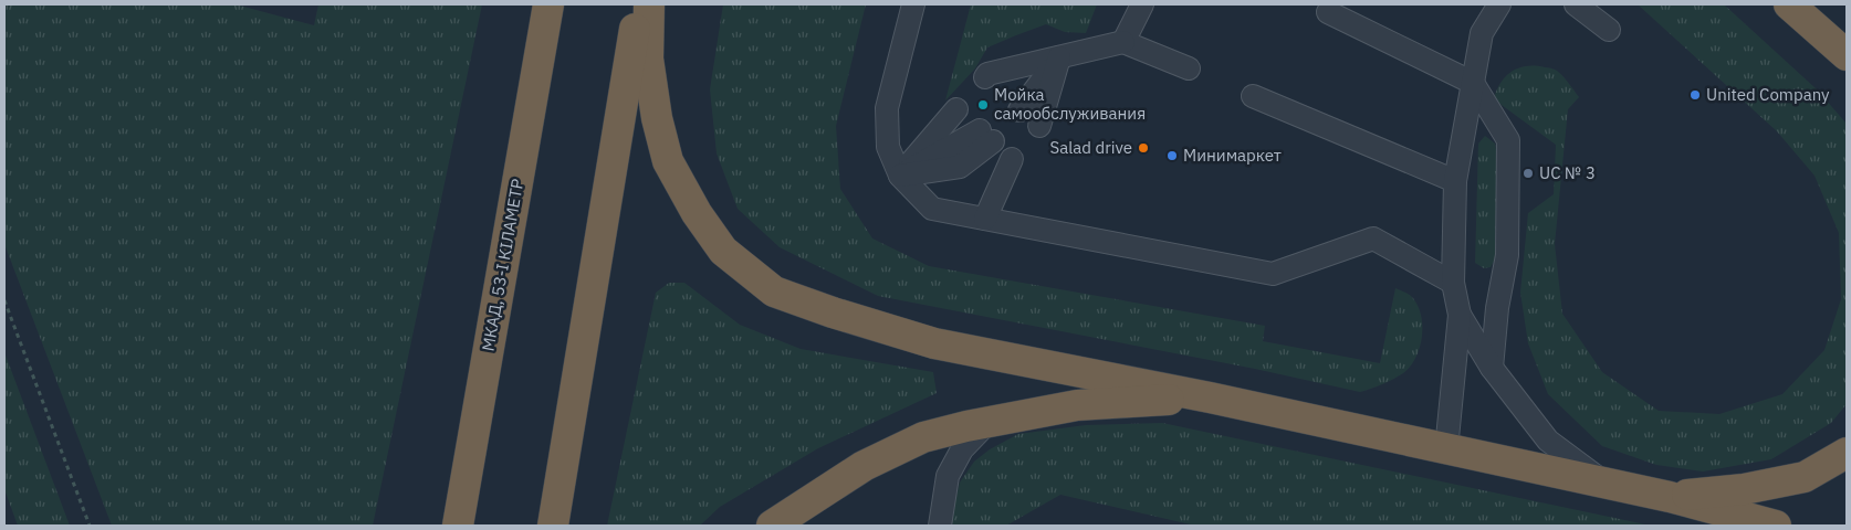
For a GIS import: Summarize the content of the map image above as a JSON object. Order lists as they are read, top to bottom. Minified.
{"streets":{"highway":["МКАД, 53-І КІЛАМЕТР"]},"places":["United Company","Мойка самообслуживания","Salad drive","Минимаркет","UC № 3"]}
